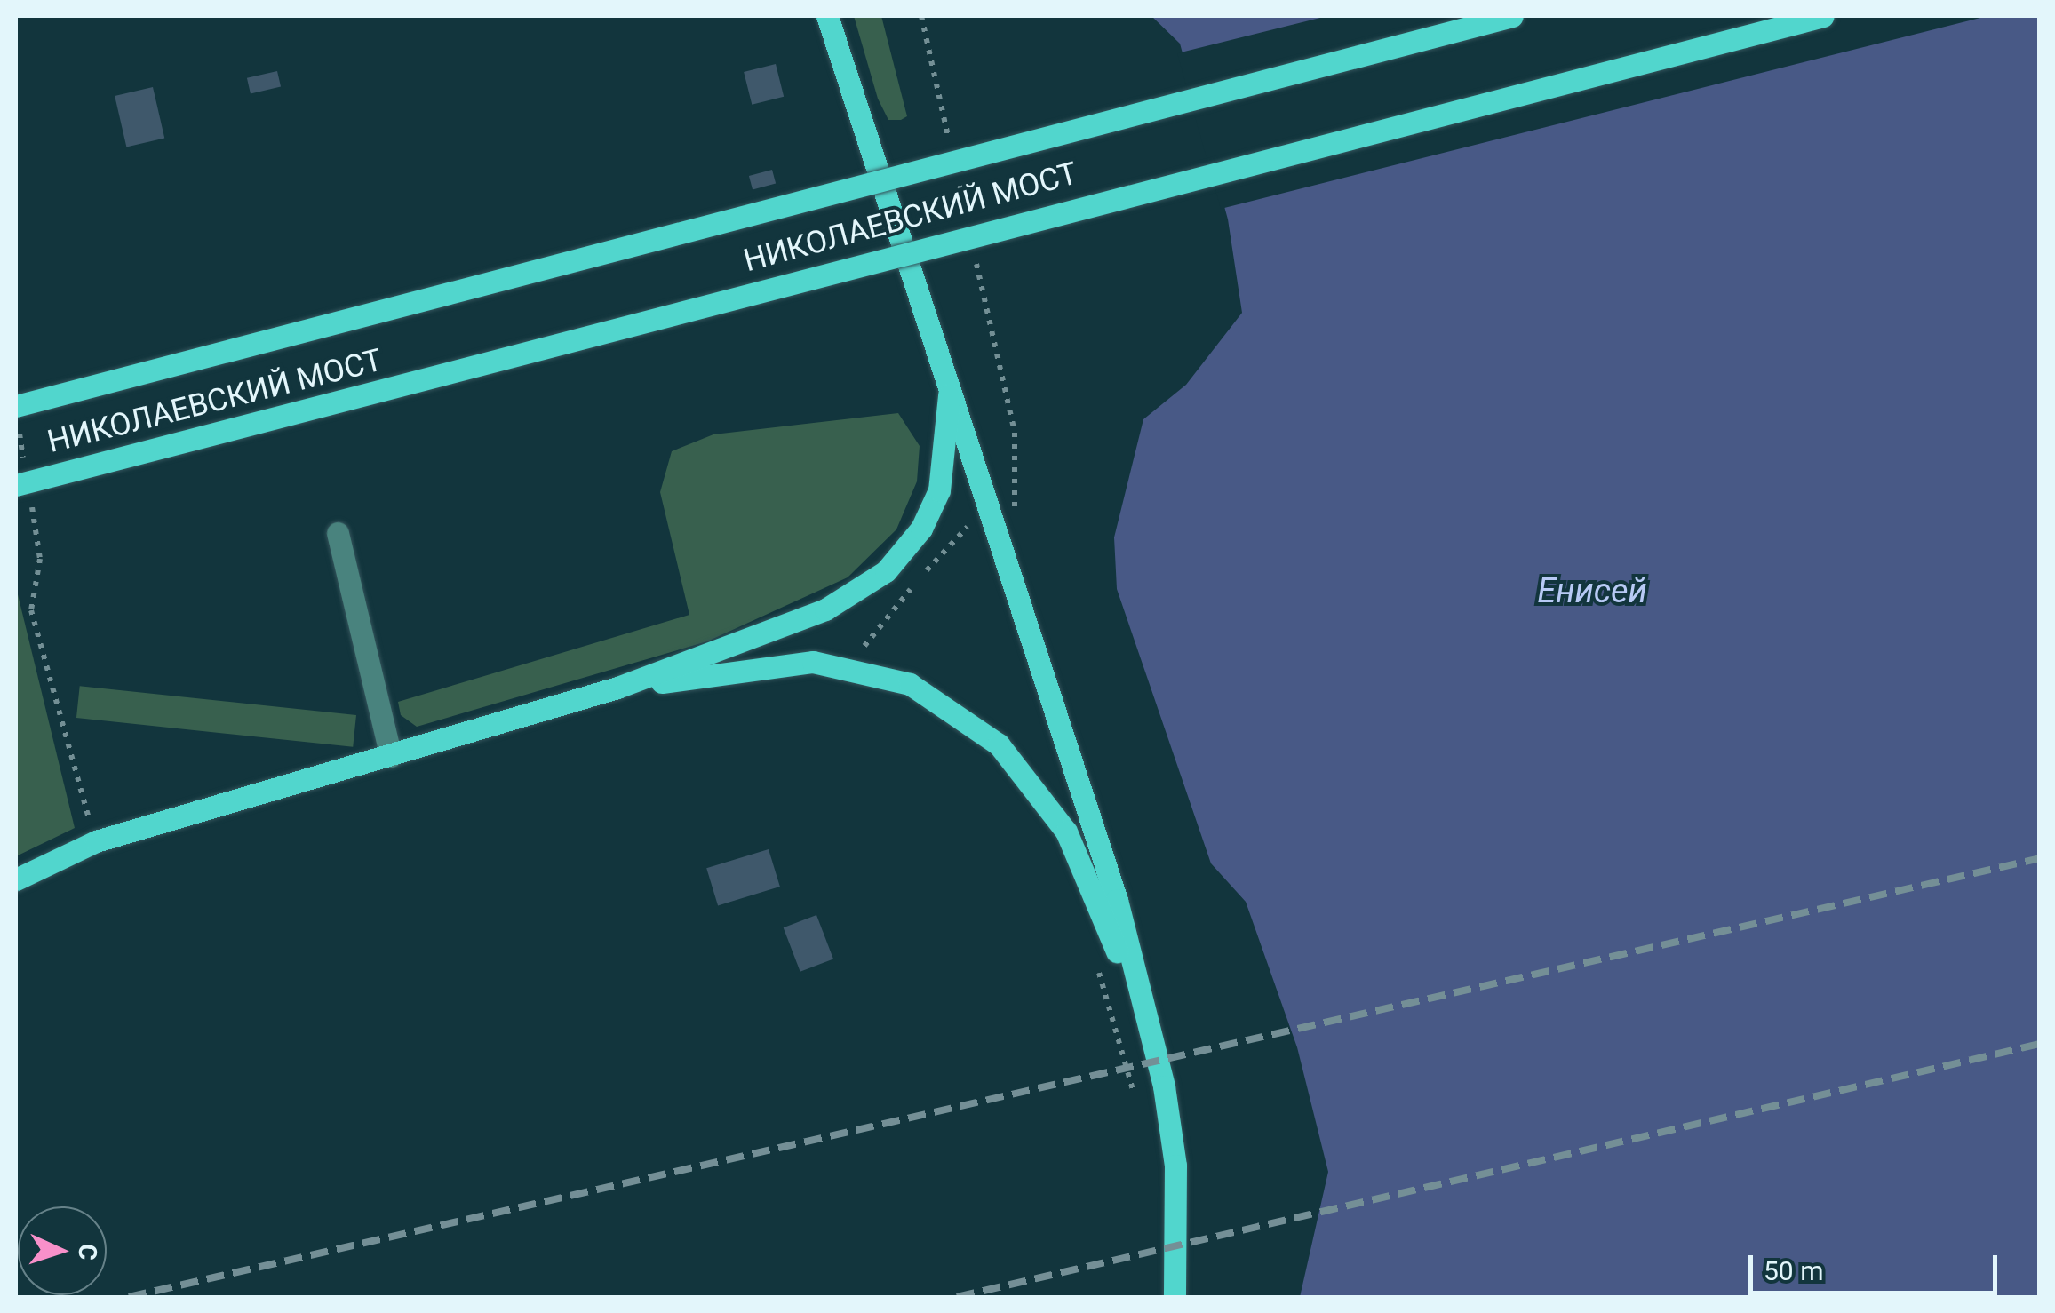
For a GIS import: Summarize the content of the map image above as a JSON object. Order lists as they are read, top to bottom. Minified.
{"streets":{"main road":["НИКОЛАЕВСКИЙ МОСТ"]},"water":["Енисей"],"scale_bar":"50 m","north":"right"}
